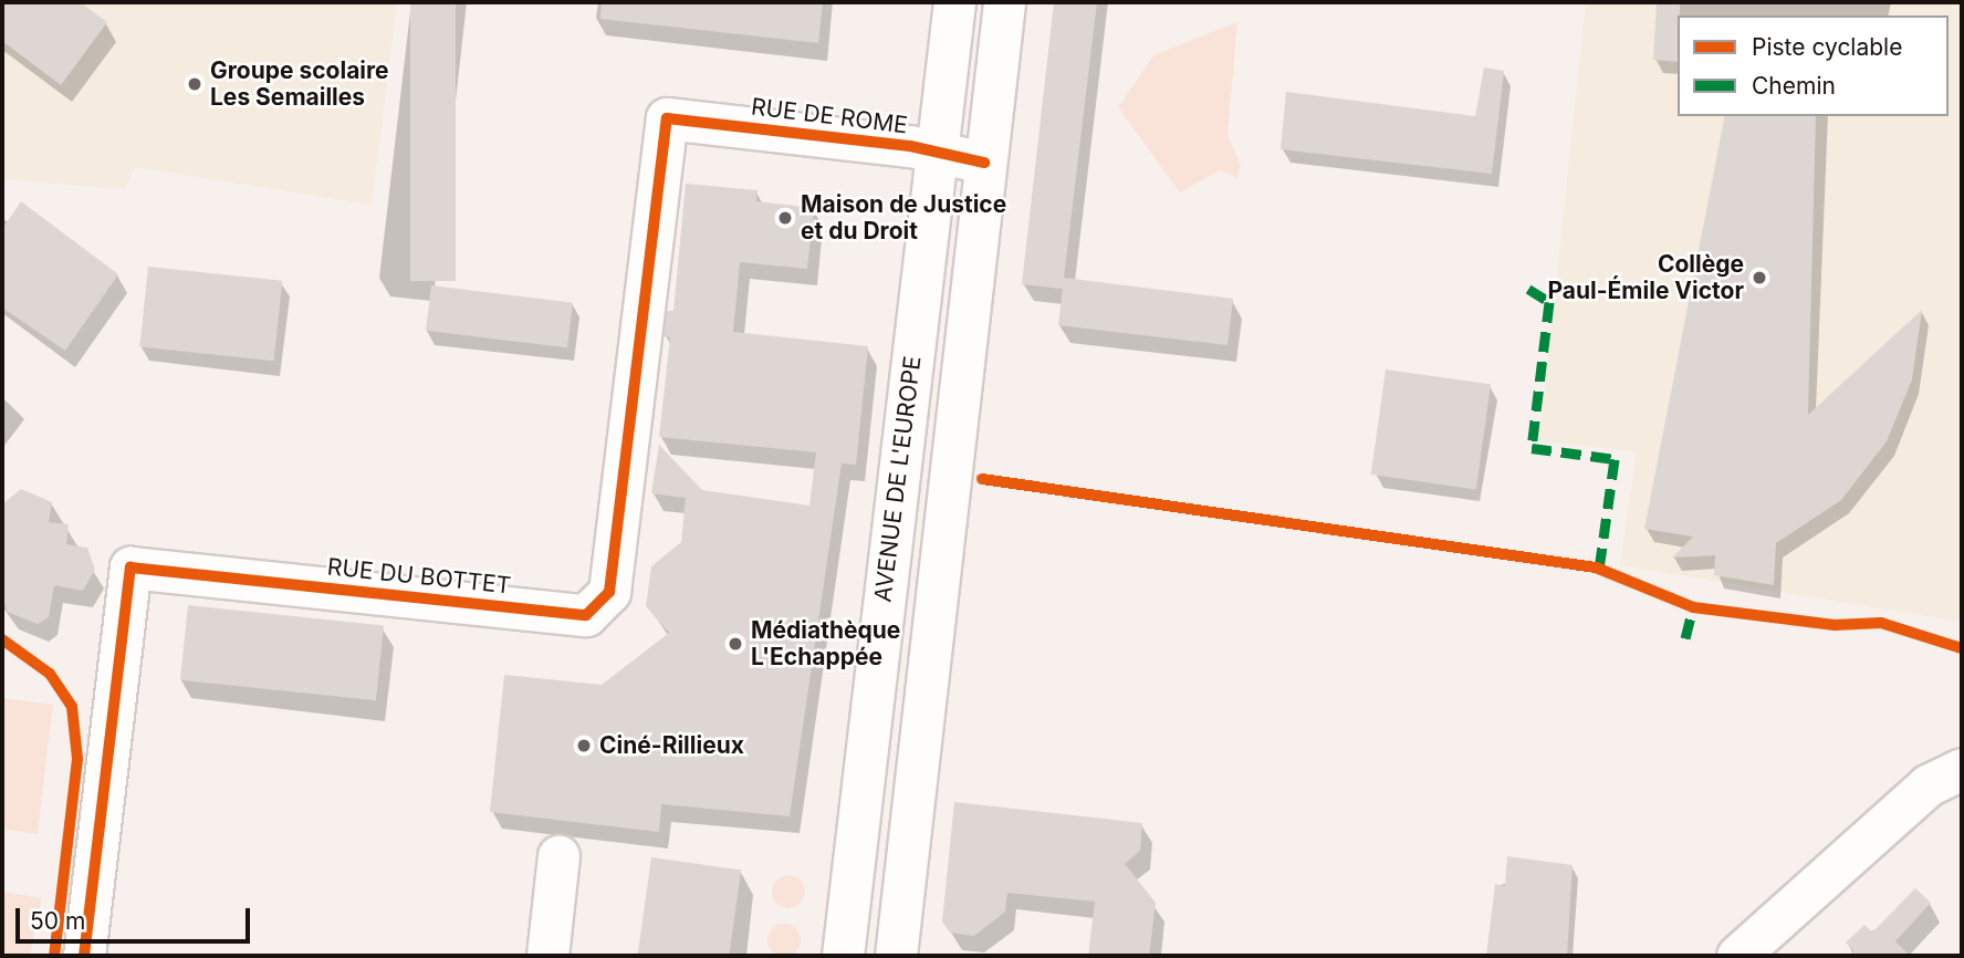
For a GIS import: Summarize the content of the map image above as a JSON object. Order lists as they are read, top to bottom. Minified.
{"streets":{"street":["RUE DE ROME","AVENUE DE L'EUROPE","RUE DU BOTTET"]},"crossings":[["RUE DE ROME","AVENUE DE L'EUROPE"],["RUE DE ROME","RUE DU BOTTET"]],"places":["Groupe scolaire Les Semailles","Maison de Justice et du Droit","Collège Paul-Émile Victor","Médiathèque L'Echappée","Ciné-Rillieux"],"legend":["Piste cyclable","Chemin"],"scale_bar":"50 m"}
